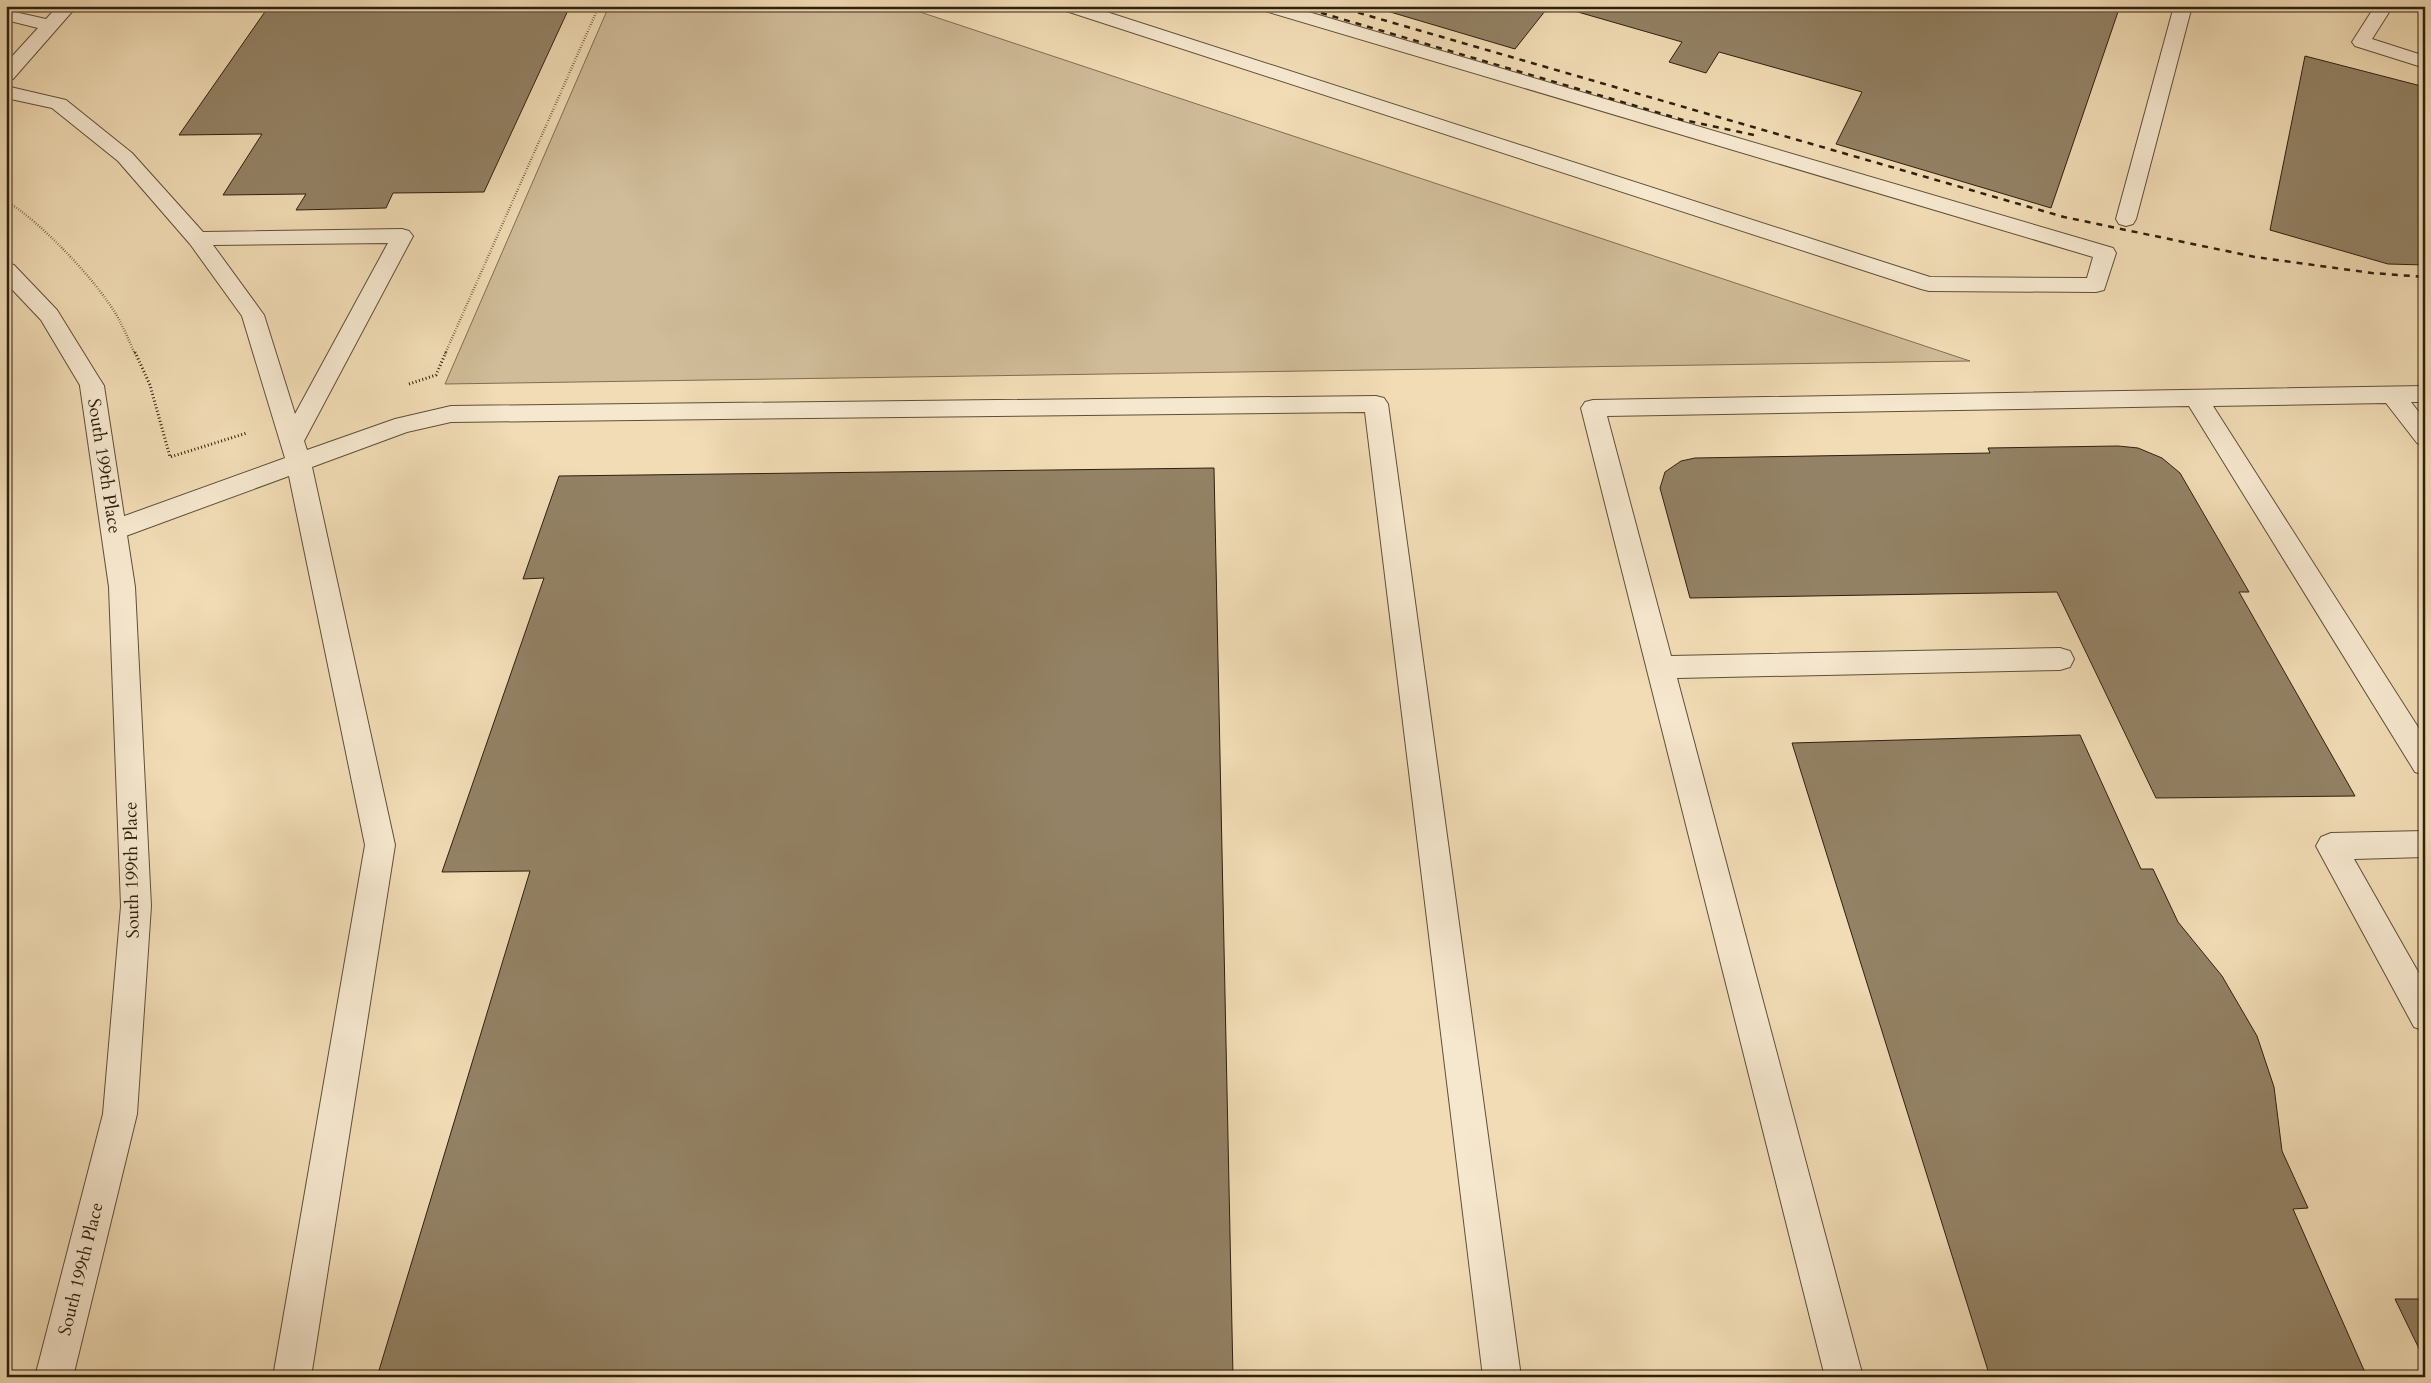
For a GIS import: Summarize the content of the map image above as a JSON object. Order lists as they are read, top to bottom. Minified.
{"streets":{"street":["South 199th Place"]}}
